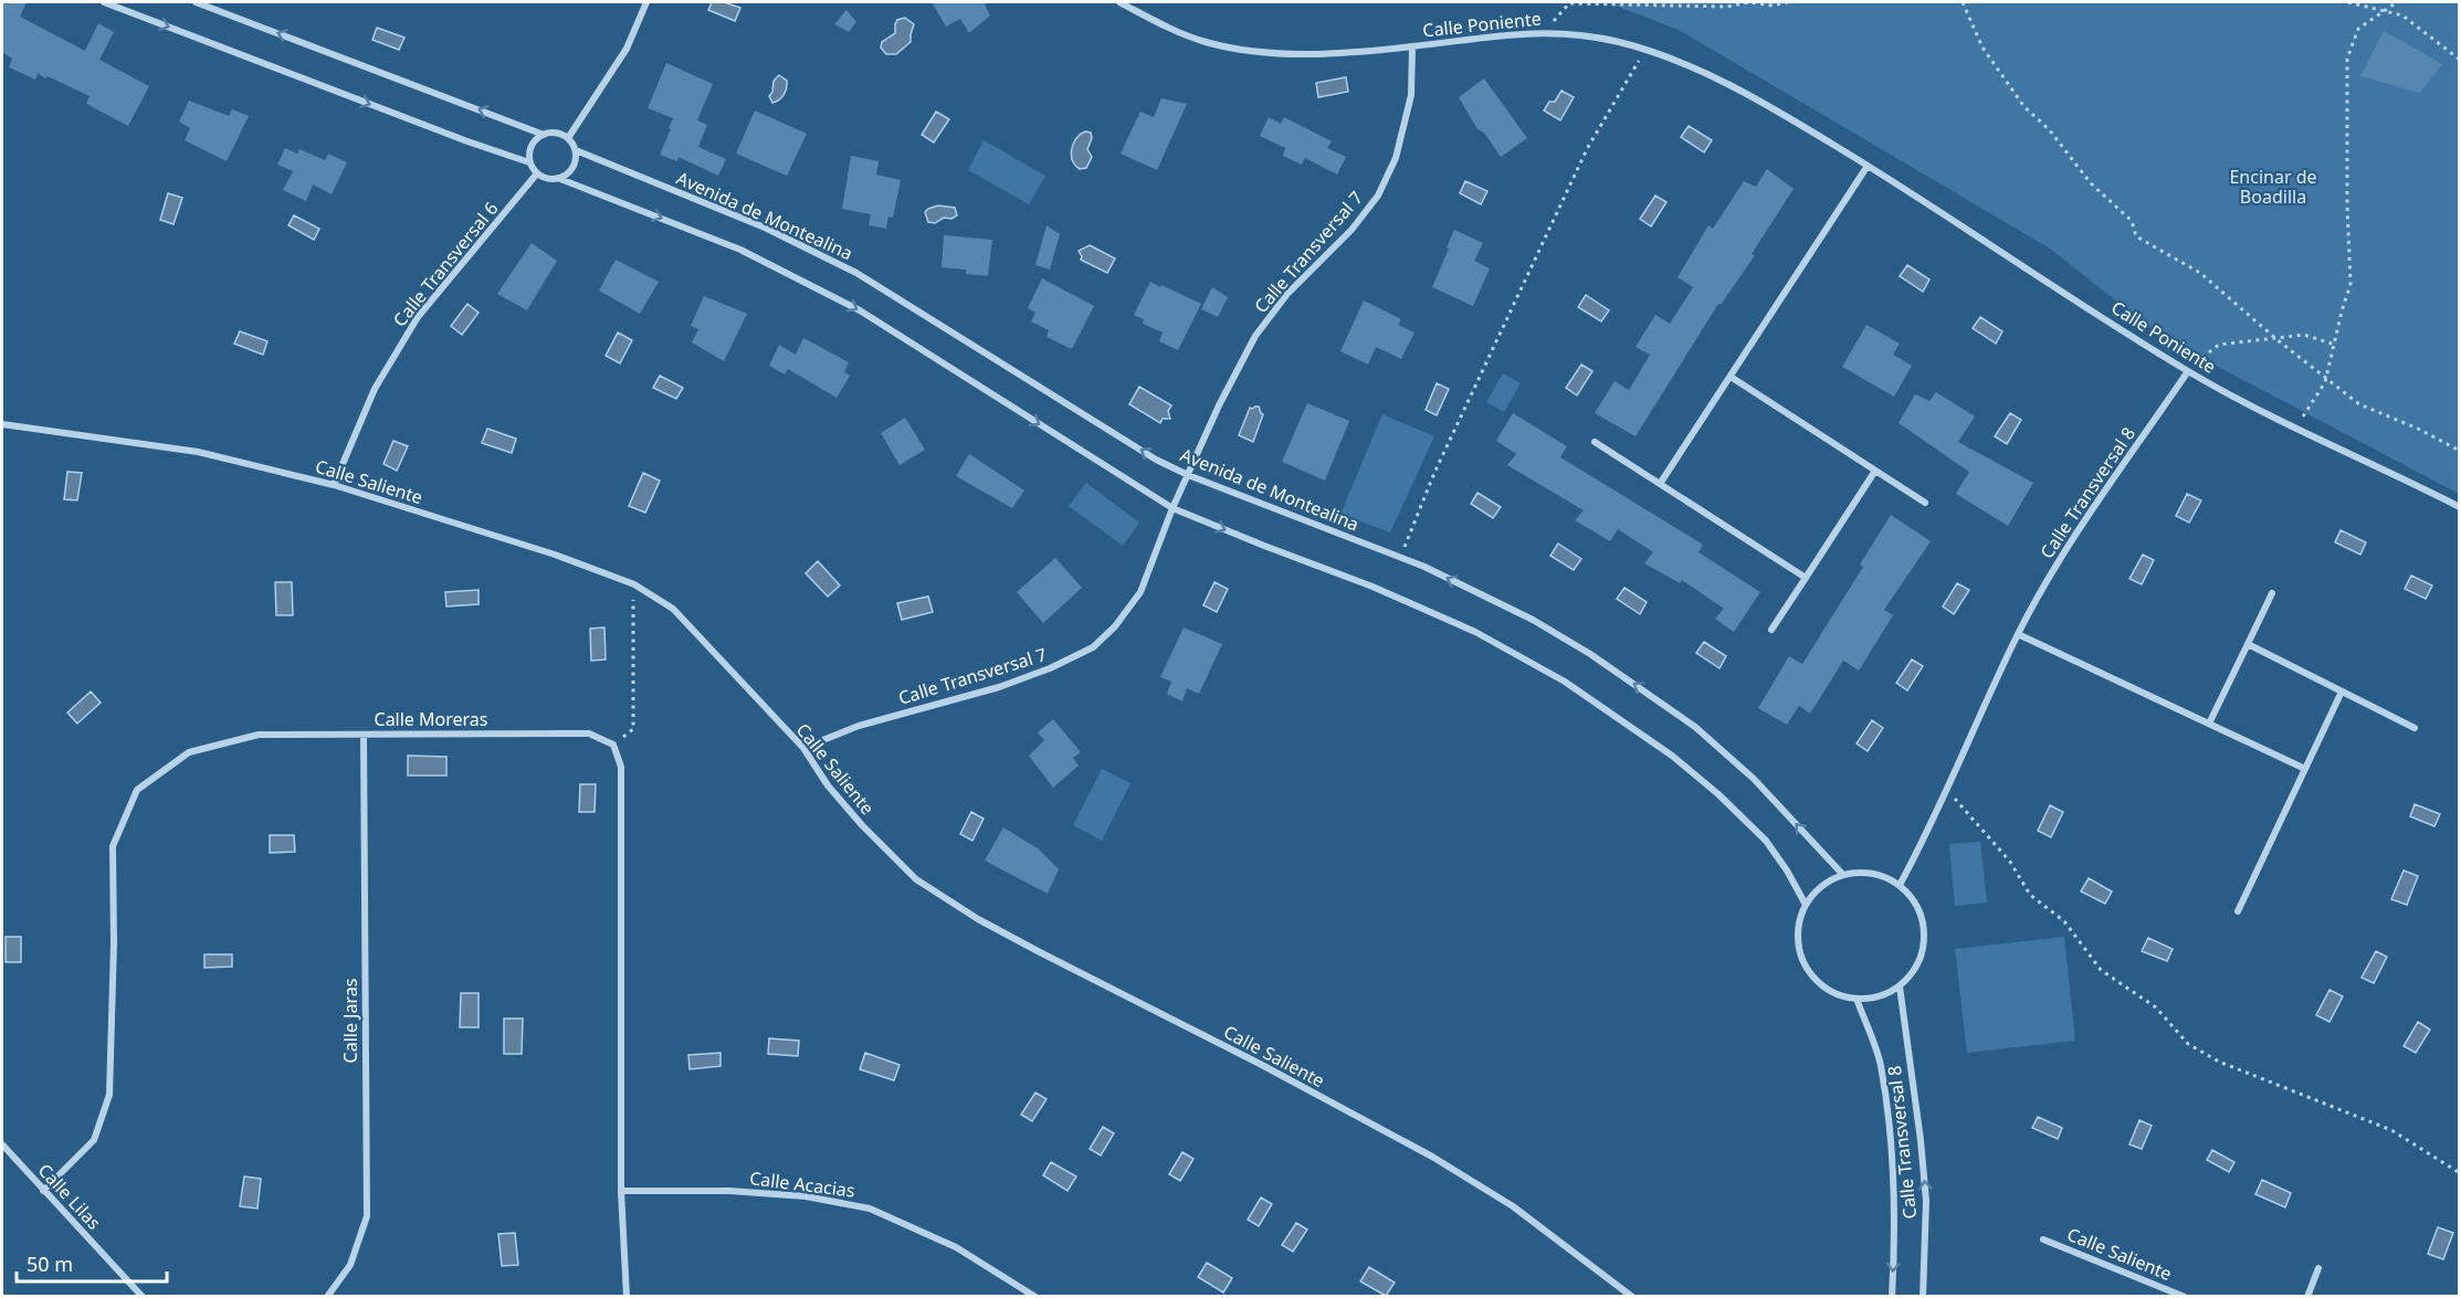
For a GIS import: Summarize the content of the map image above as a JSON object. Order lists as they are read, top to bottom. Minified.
{"streets":{"street":["Calle Poniente","Avenida de Montealina","Calle Transversal 7","Calle Transversal 6","Calle Saliente","Calle Transversal 8","Calle Moreras","Calle Jaras","Calle Acacias","Calle Lilas"]},"crossings":[["Calle Poniente","Calle Transversal 7"],["Calle Poniente","Calle Transversal 8"],["Avenida de Montealina","Calle Transversal 7"],["Avenida de Montealina","Calle Transversal 6"],["Avenida de Montealina","Calle Transversal 8"],["Calle Transversal 7","Calle Saliente"],["Calle Transversal 6","Calle Saliente"],["Calle Moreras","Calle Jaras"],["Calle Moreras","Calle Lilas"]],"parks":["Encinar de Boadilla"],"scale_bar":"50 m"}
